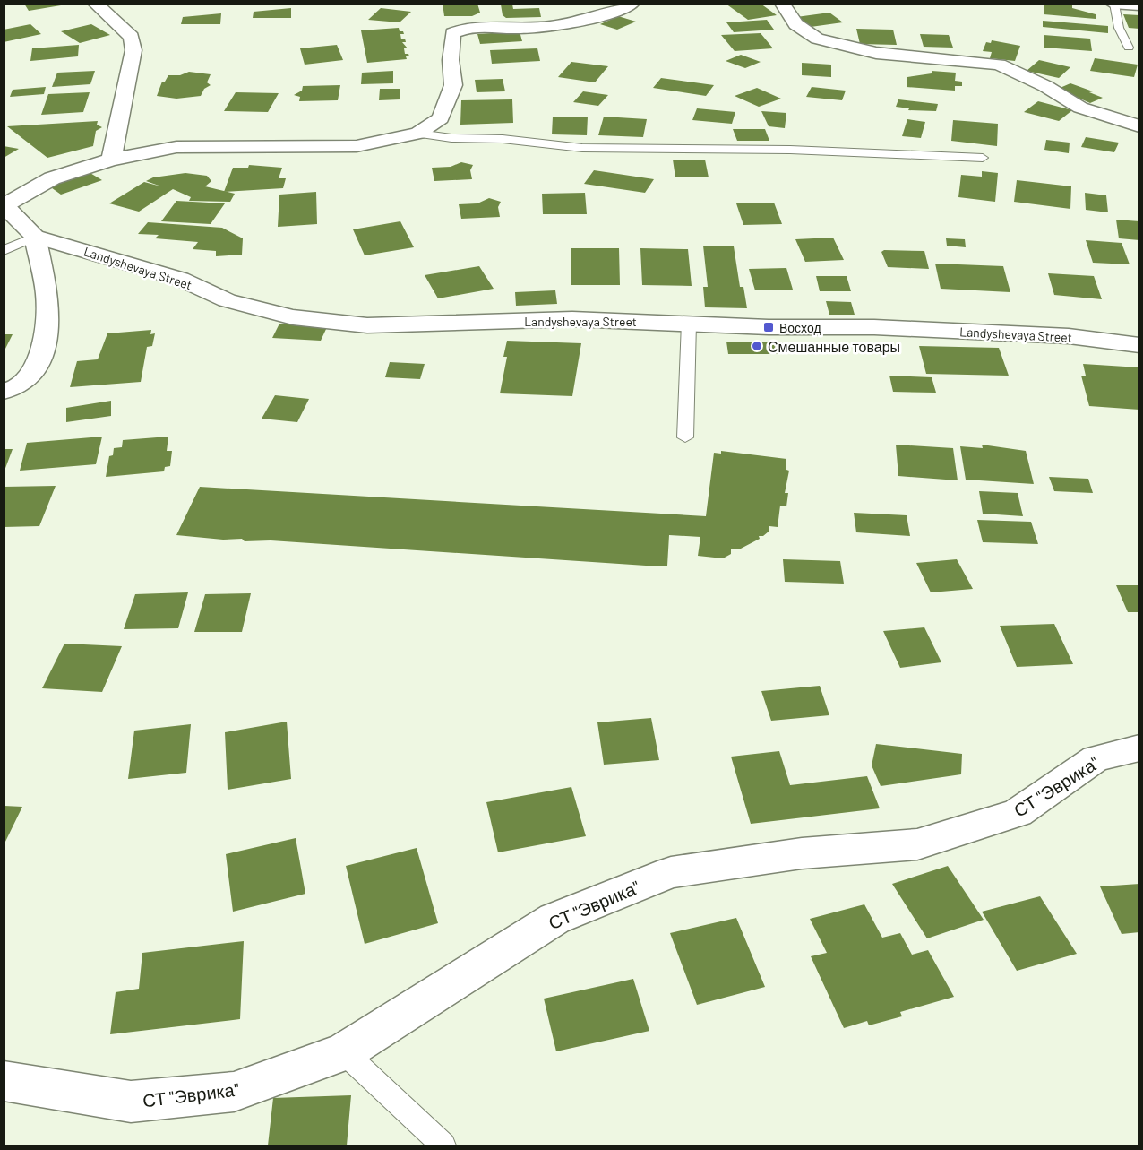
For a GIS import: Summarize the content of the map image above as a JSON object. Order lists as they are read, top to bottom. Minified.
{"streets":{"street":["Landyshevaya Street","СТ \"Эврика\""]},"places":{"transit":["Восход"],"other":["Смешанные товары"]}}
